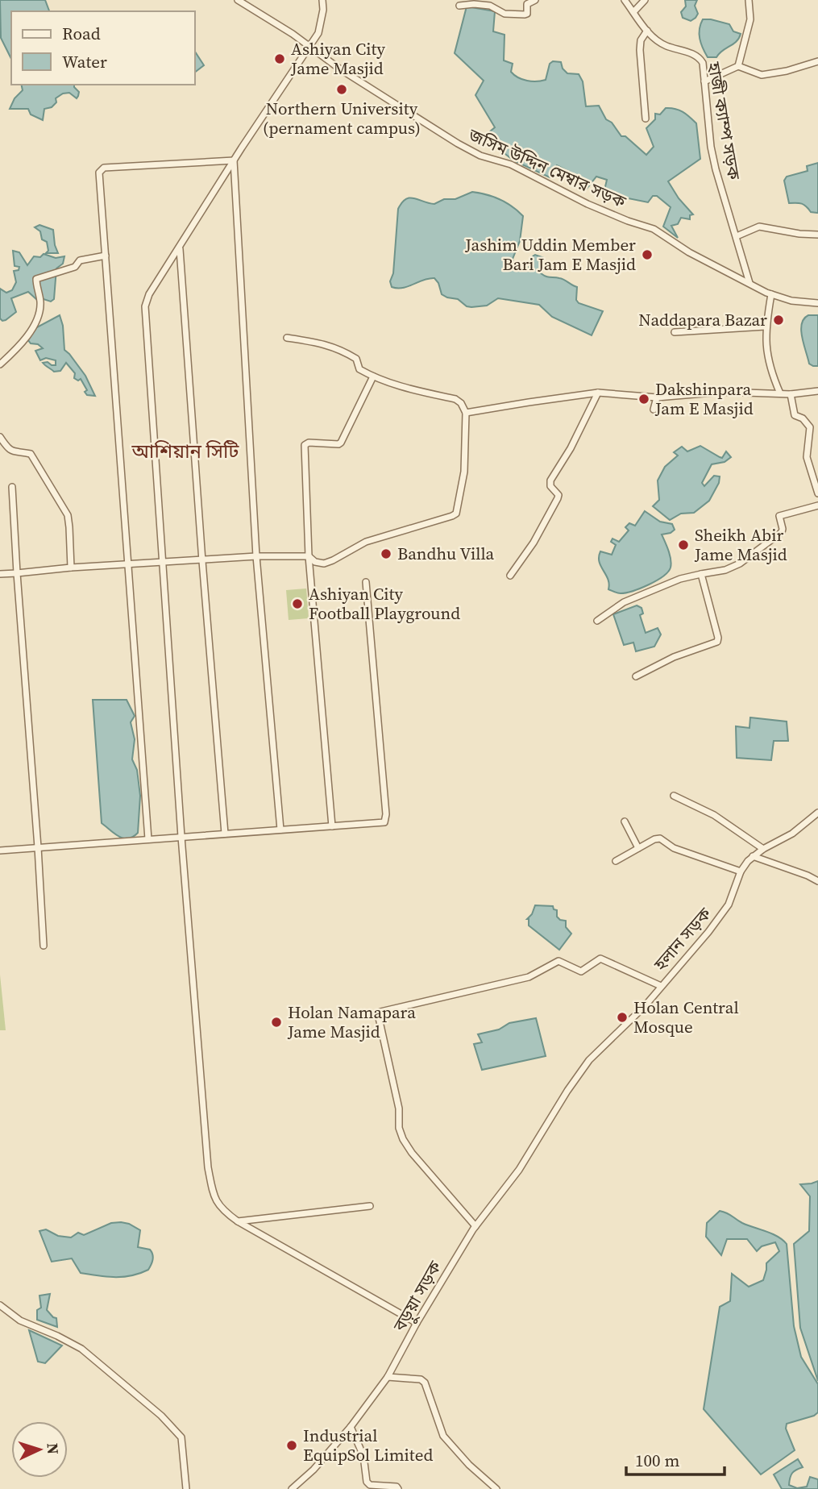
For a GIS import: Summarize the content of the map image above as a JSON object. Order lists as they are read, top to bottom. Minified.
{"streets":{"street":["হাজী ক্যাম্প সড়ক","জসিম উদ্দিন মেম্বার সড়ক","হলান সড়ক","বড়ুয়া সড়ক"]},"crossings":[["হাজী ক্যাম্প সড়ক","জসিম উদ্দিন মেম্বার সড়ক"],["হলান সড়ক","বড়ুয়া সড়ক"]],"districts":["আশিয়ান সিটি"],"places":["Ashiyan City Jame Masjid","Northern University (pernament campus)","Jashim Uddin Member Bari Jam E Masjid","Naddapara Bazar","Dakshinpara Jam E Masjid","Sheikh Abir Jame Masjid","Bandhu Villa","Ashiyan City Football Playground","Holan Central Mosque","Holan Namapara Jame Masjid","Industrial EquipSol Limited"],"legend":["Road","Water"],"scale_bar":"100 m","north":"right"}
